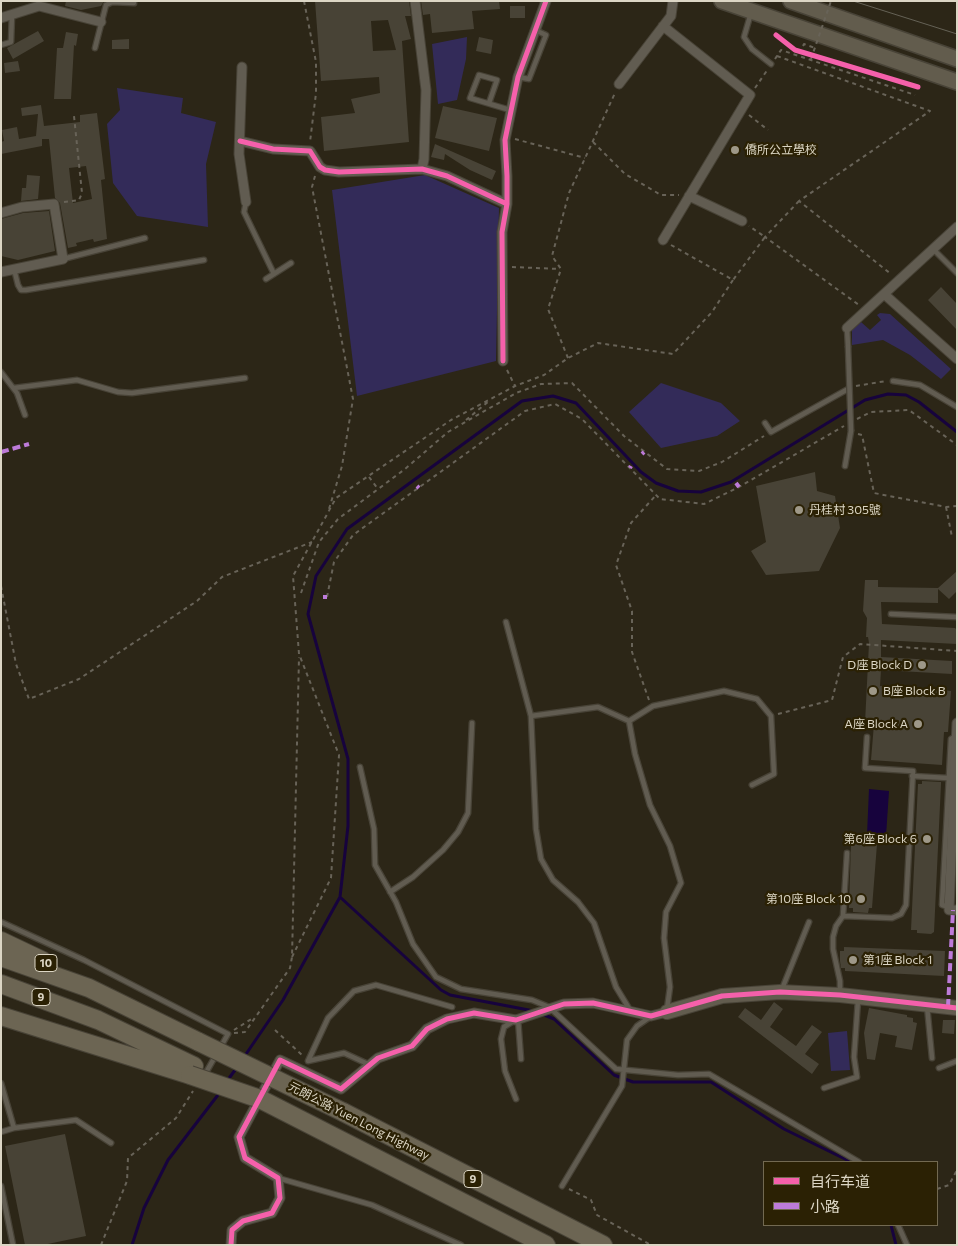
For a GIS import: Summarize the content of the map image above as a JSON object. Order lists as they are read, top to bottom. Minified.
{"streets":{"highway":["10","9","元朗公路 Yuen Long Highway"]},"crossings":[["10","元朗公路 Yuen Long Highway"],["9","元朗公路 Yuen Long Highway"]],"places":["僑所公立學校","丹桂村 305號","D座 Block D","B座 Block B","A座 Block A","第6座 Block 6","第10座 Block 10","第1座 Block 1"],"legend":["自行车道","小路"]}
